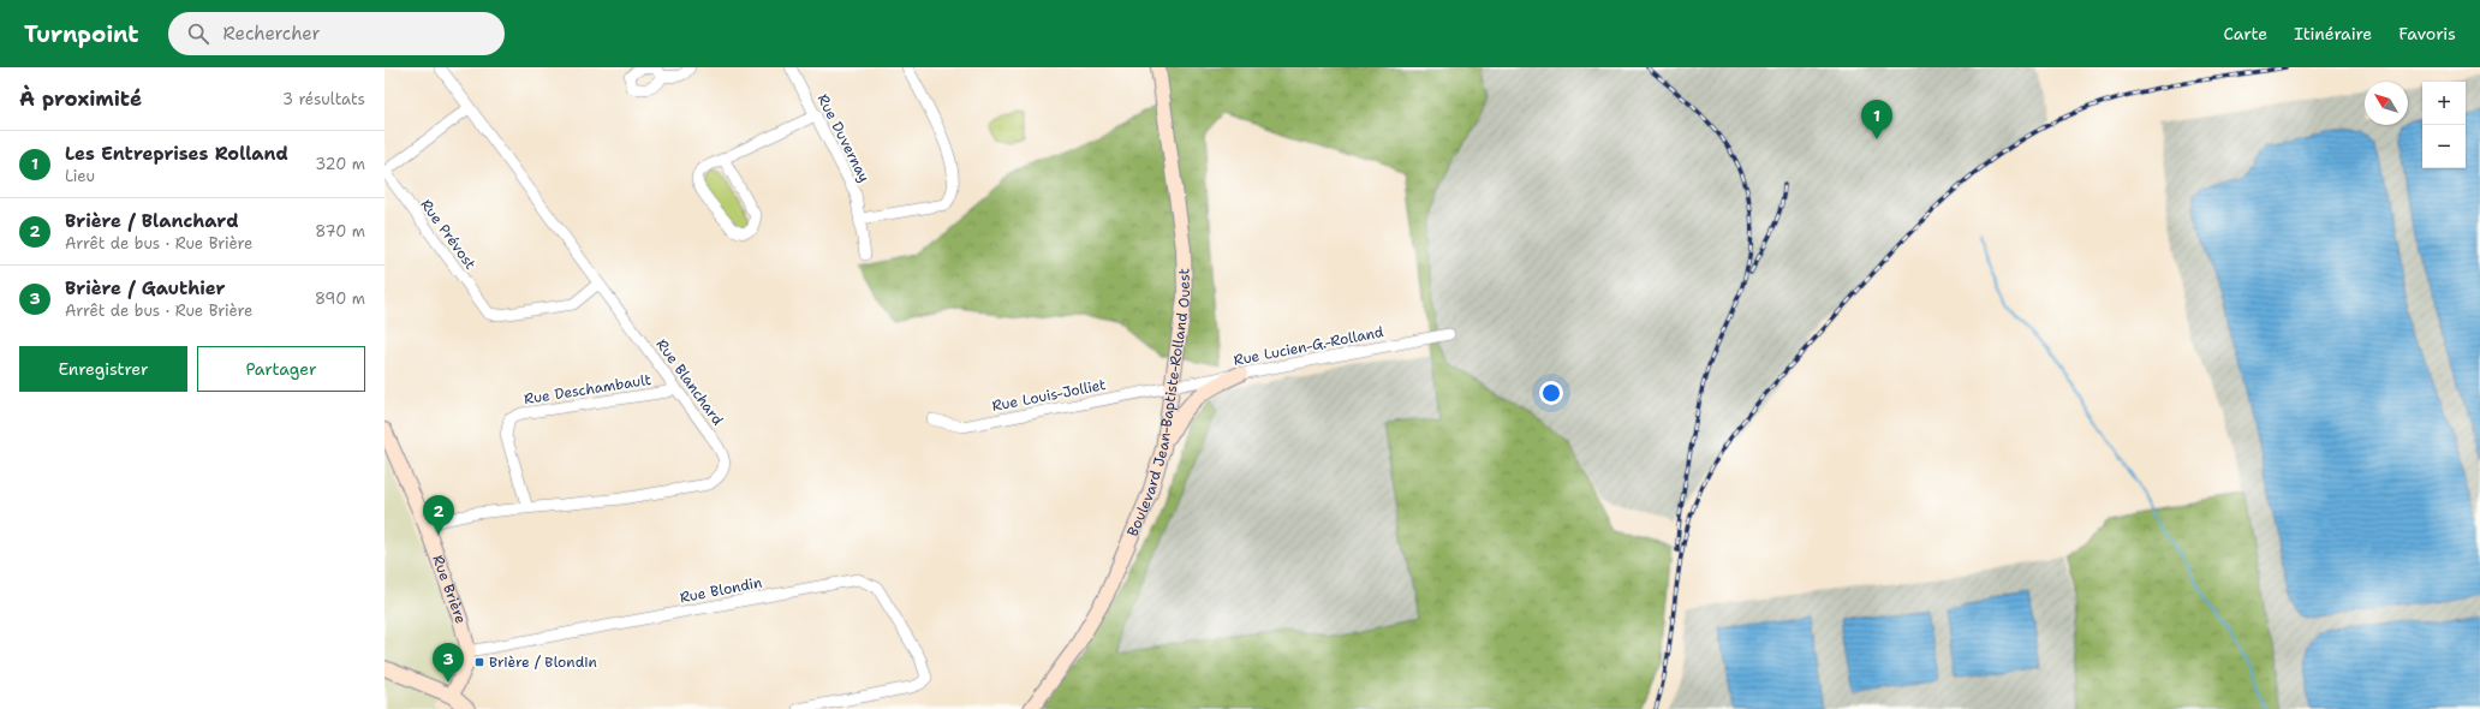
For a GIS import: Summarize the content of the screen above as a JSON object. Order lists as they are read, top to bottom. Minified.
{"streets":{"street":["Rue Duvernay","Rue Prévost","Rue Lucien-G.-Rolland","Rue Blanchard","Rue Deschambault","Rue Louis-Jolliet","Boulevard Jean-Baptiste-Rolland Ouest","Rue Brière","Rue Blondin"]},"crossings":[["Rue Prévost","Rue Blanchard"],["Rue Lucien-G.-Rolland","Rue Louis-Jolliet"],["Rue Lucien-G.-Rolland","Boulevard Jean-Baptiste-Rolland Ouest"],["Rue Blanchard","Rue Deschambault"],["Rue Blanchard","Rue Brière"],["Rue Louis-Jolliet","Boulevard Jean-Baptiste-Rolland Ouest"],["Rue Brière","Rue Blondin"]],"places":{"transit":["Brière / Blondin"]},"north":"top left","page":{"header":"Turnpoint","search":"Rechercher","nav":["Carte","Itinéraire","Favoris"],"heading":["À proximité","3 résultats"],"map_buttons":["+","−"],"pins":["1","2","3"],"list":[{"mark":"1","name":"Les Entreprises Rolland","note":"Lieu","value":"320 m"},{"mark":"2","name":"Brière / Blanchard","note":"Arrêt de bus · Rue Brière","value":"870 m"},{"mark":"3","name":"Brière / Gauthier","note":"Arrêt de bus · Rue Brière","value":"890 m"}],"buttons":["Enregistrer","Partager"]}}
